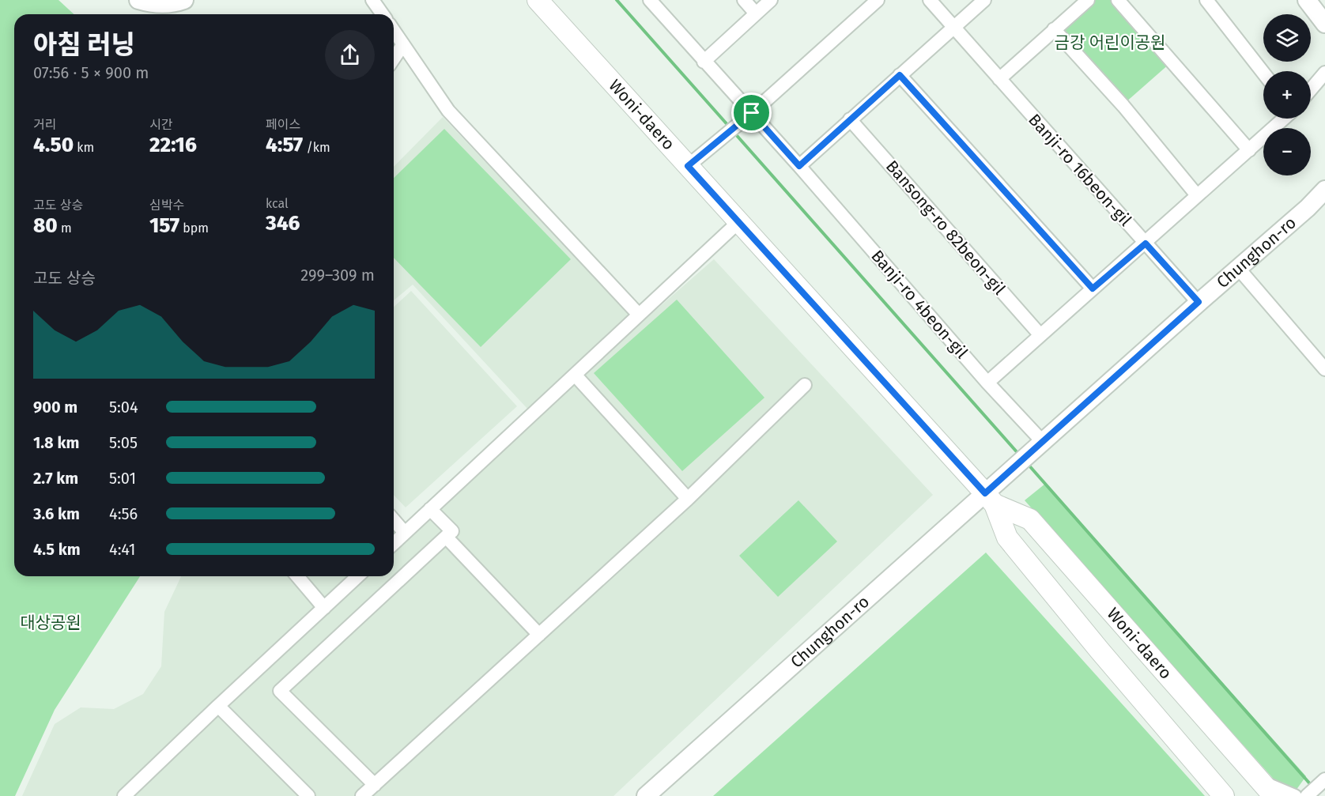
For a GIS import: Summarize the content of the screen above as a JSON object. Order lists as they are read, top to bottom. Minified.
{"streets":{"main road":["Woni-daero","Chunghon-ro"],"street":["Banji-ro 16beon-gil","Bansong-ro 82beon-gil","Banji-ro 4beon-gil"]},"crossings":[["Woni-daero","Chunghon-ro"],["Banji-ro 16beon-gil","Chunghon-ro"],["Chunghon-ro","Banji-ro 4beon-gil"]],"parks":["금강 어린이공원","대상공원"],"page":{"map_buttons":["+","−"],"heading":["아침 러닝","07:56 · 5 × 900 m"],"stats":[["거리","4.50 km"],["시간","22:16"],["페이스","4:57 /km"],["고도 상승","80 m"],["심박수","157 bpm"],["kcal","346"]],"chart":["고도 상승","299–309 m"],"list":[{"name":"900 m","note":"5:04"},{"name":"1.8 km","note":"5:05"},{"name":"2.7 km","note":"5:01"},{"name":"3.6 km","note":"4:56"},{"name":"4.5 km","note":"4:41"}]}}
